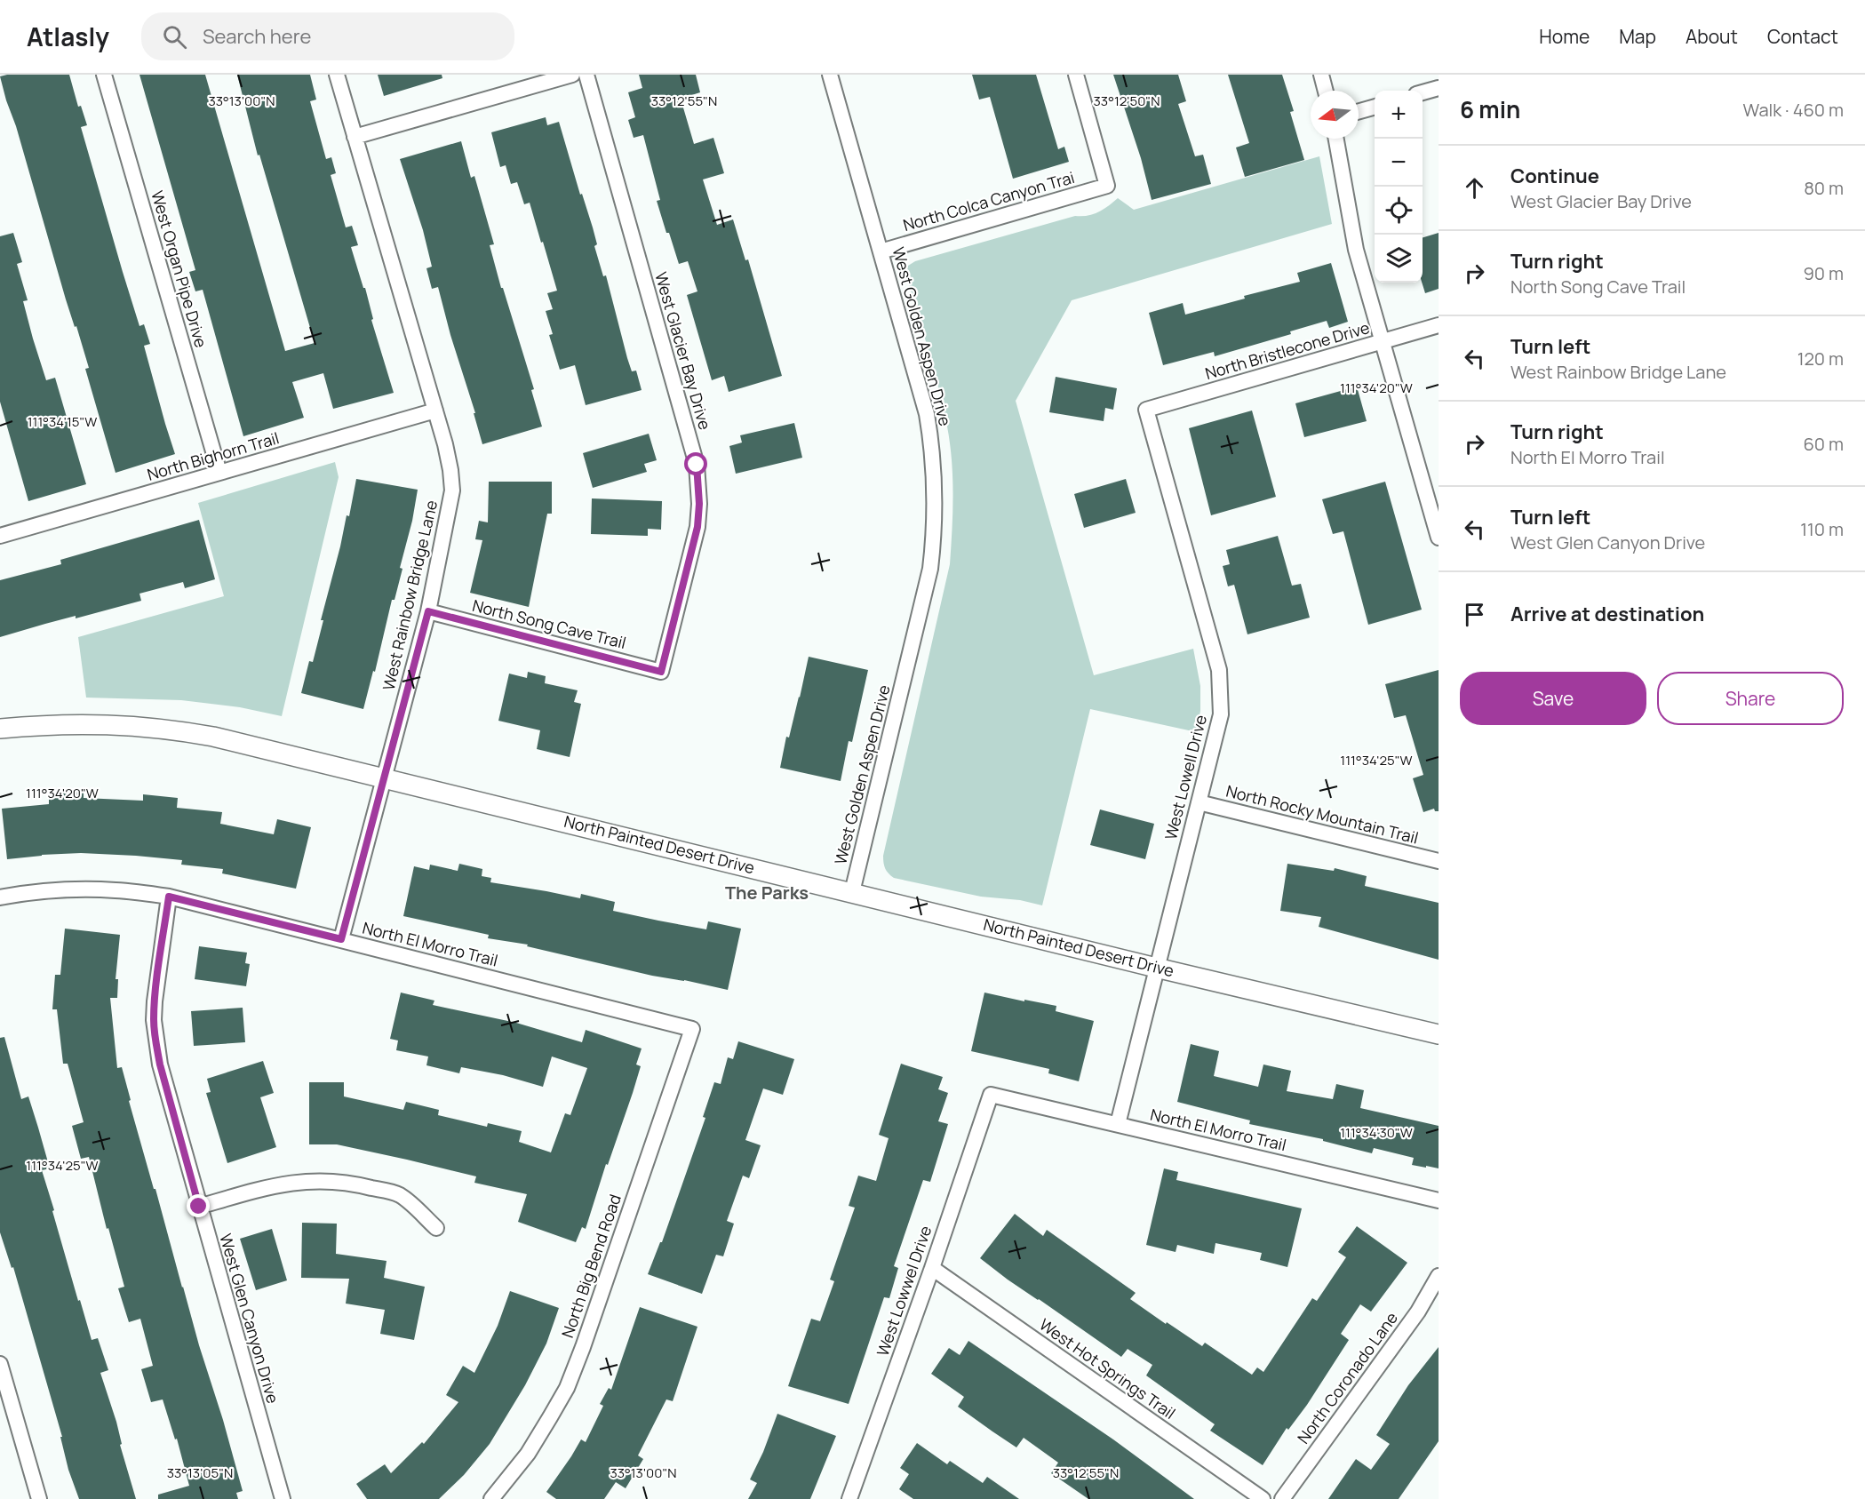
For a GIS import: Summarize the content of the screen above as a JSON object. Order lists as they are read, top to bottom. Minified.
{"streets":{"street":["North Colca Canyon Trai","West Organ Pipe Drive","West Golden Aspen Drive","West Glacier Bay Drive","North Bristlecone Drive","North Bighorn Trail","West Rainbow Bridge Lane","North Song Cave Trail","West Lowell Drive","North Rocky Mountain Trail","North Painted Desert Drive","North El Morro Trail","North Big Bend Road","West Lowwel Drive","West Glen Canyon Drive","West Hot Springs Trail","North Coronado Lane"]},"crossings":[["North Colca Canyon Trai","West Golden Aspen Drive"],["West Organ Pipe Drive","North Bighorn Trail"],["West Golden Aspen Drive","North Painted Desert Drive"],["West Glacier Bay Drive","North Song Cave Trail"],["North Bristlecone Drive","West Lowell Drive"],["North Bighorn Trail","West Rainbow Bridge Lane"],["West Rainbow Bridge Lane","North Song Cave Trail"],["West Rainbow Bridge Lane","North Painted Desert Drive"],["West Rainbow Bridge Lane","North El Morro Trail"],["West Lowell Drive","North Rocky Mountain Trail"],["West Lowell Drive","North Painted Desert Drive"],["West Lowell Drive","North El Morro Trail"],["North El Morro Trail","North Big Bend Road"],["North El Morro Trail","West Lowwel Drive"],["North El Morro Trail","West Glen Canyon Drive"],["West Lowwel Drive","West Hot Springs Trail"]],"districts":["The Parks"],"north":"left","page":{"header":"Atlasly","search":"Search here","nav":["Home","Map","About","Contact"],"heading":["6 min","Walk · 460 m"],"map_buttons":["+","−"],"list":[["Continue","West Glacier Bay Drive","80 m"],["Turn right","North Song Cave Trail","90 m"],["Turn left","West Rainbow Bridge Lane","120 m"],["Turn right","North El Morro Trail","60 m"],["Turn left","West Glen Canyon Drive","110 m"],"Arrive at destination"],"buttons":["Save","Share"]},"coordinates":["33°13'00\"N","33°12'55\"N","33°12'50\"N","111°34'20\"W","111°34'15\"W","111°34'25\"W","111°34'30\"W","33°13'05\"N"]}
